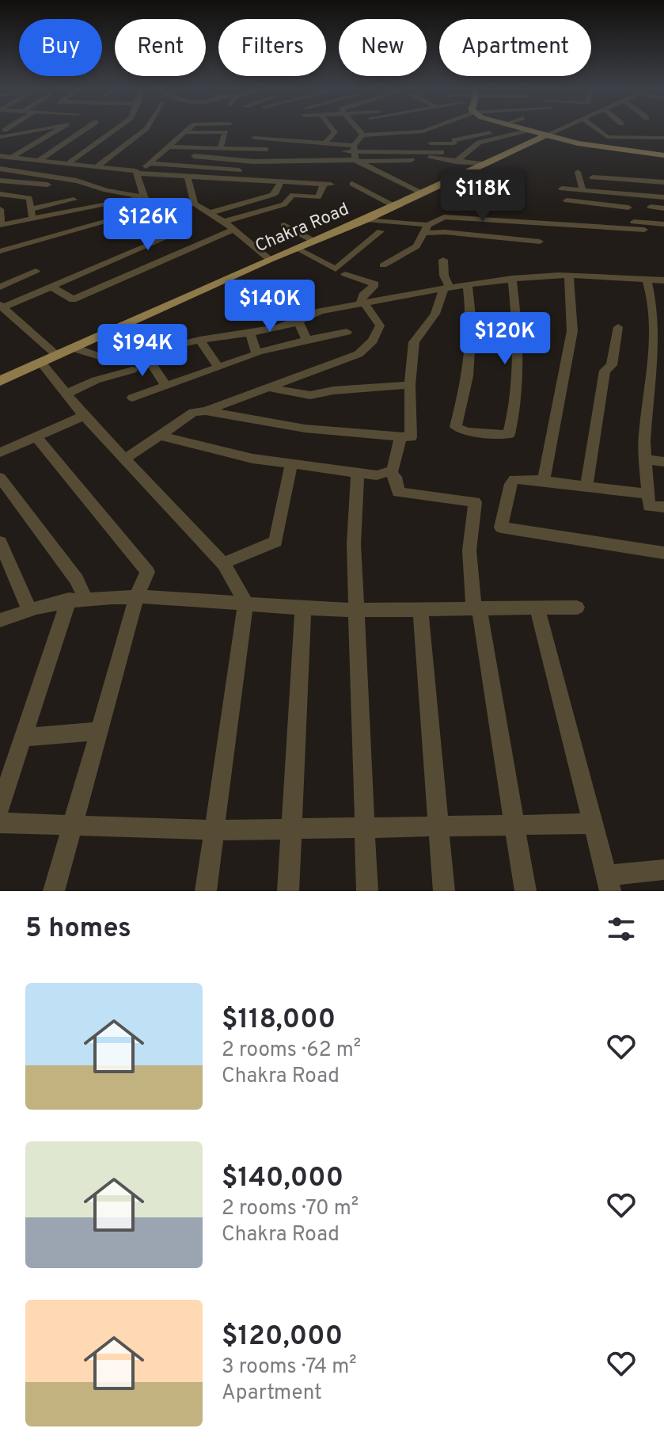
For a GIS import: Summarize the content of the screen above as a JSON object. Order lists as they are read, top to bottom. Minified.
{"streets":{"main road":["Chakra Road"]},"page":{"chip":["Buy","Rent","Filters","New","Apartment"],"price":["$118K","$126K","$140K","$120K","$194K"],"heading":"5 homes","list":[{"name":"$118,000","note":"2 rooms · 62 m² · Chakra Road"},{"name":"$140,000","note":"2 rooms · 70 m² · Chakra Road"},{"name":"$120,000","note":"3 rooms · 74 m² · Apartment"}]}}
